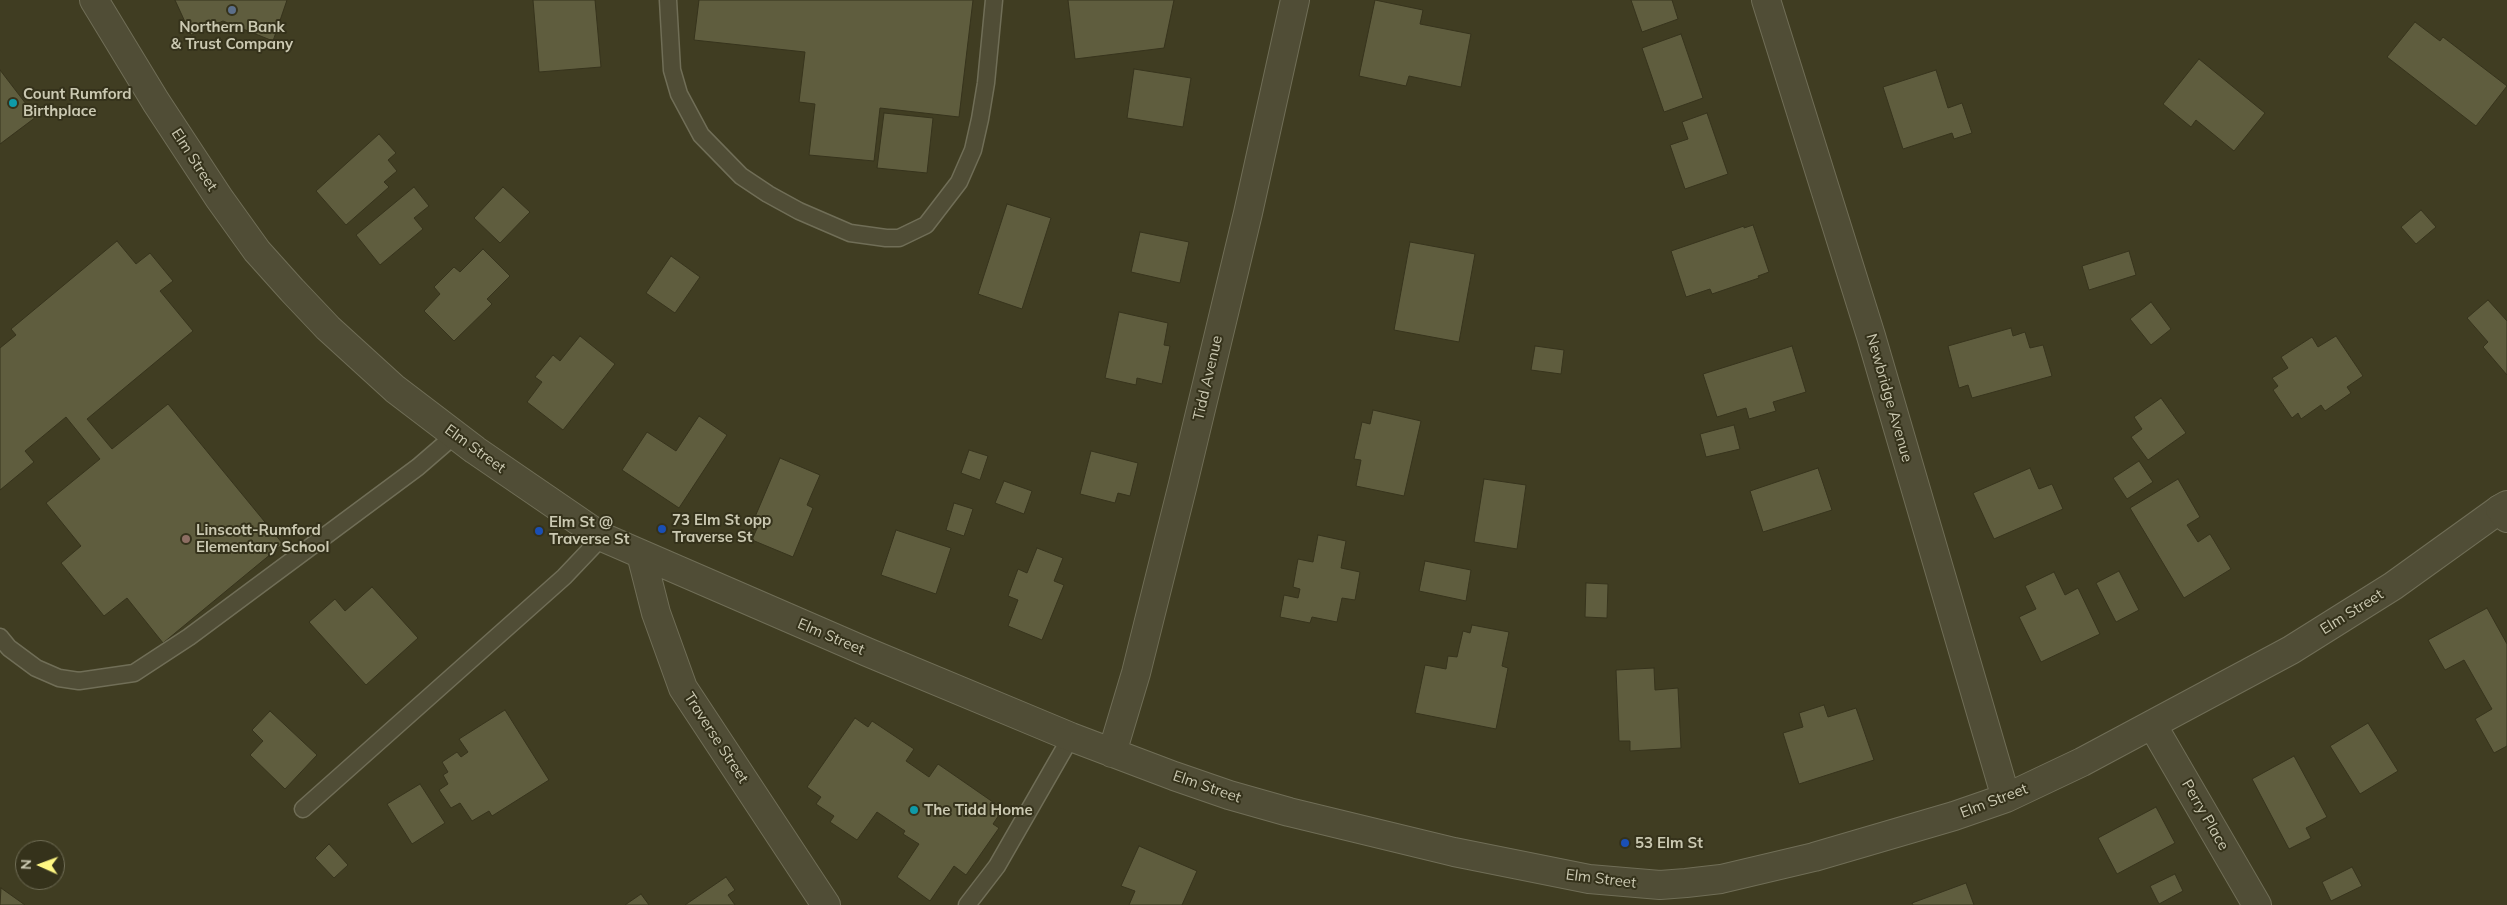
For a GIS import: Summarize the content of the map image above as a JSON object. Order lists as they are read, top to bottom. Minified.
{"streets":{"street":["Elm Street","Tidd Avenue","Newbridge Avenue","Traverse Street","Perry Place"]},"crossings":[["Elm Street","Tidd Avenue"],["Elm Street","Newbridge Avenue"],["Elm Street","Traverse Street"],["Elm Street","Perry Place"]],"places":["Northern Bank & Trust Company","Count Rumford Birthplace","73 Elm St opp Traverse St","Elm St @ Traverse St","Linscott-Rumford Elementary School","The Tidd Home","53 Elm St"],"north":"left"}
